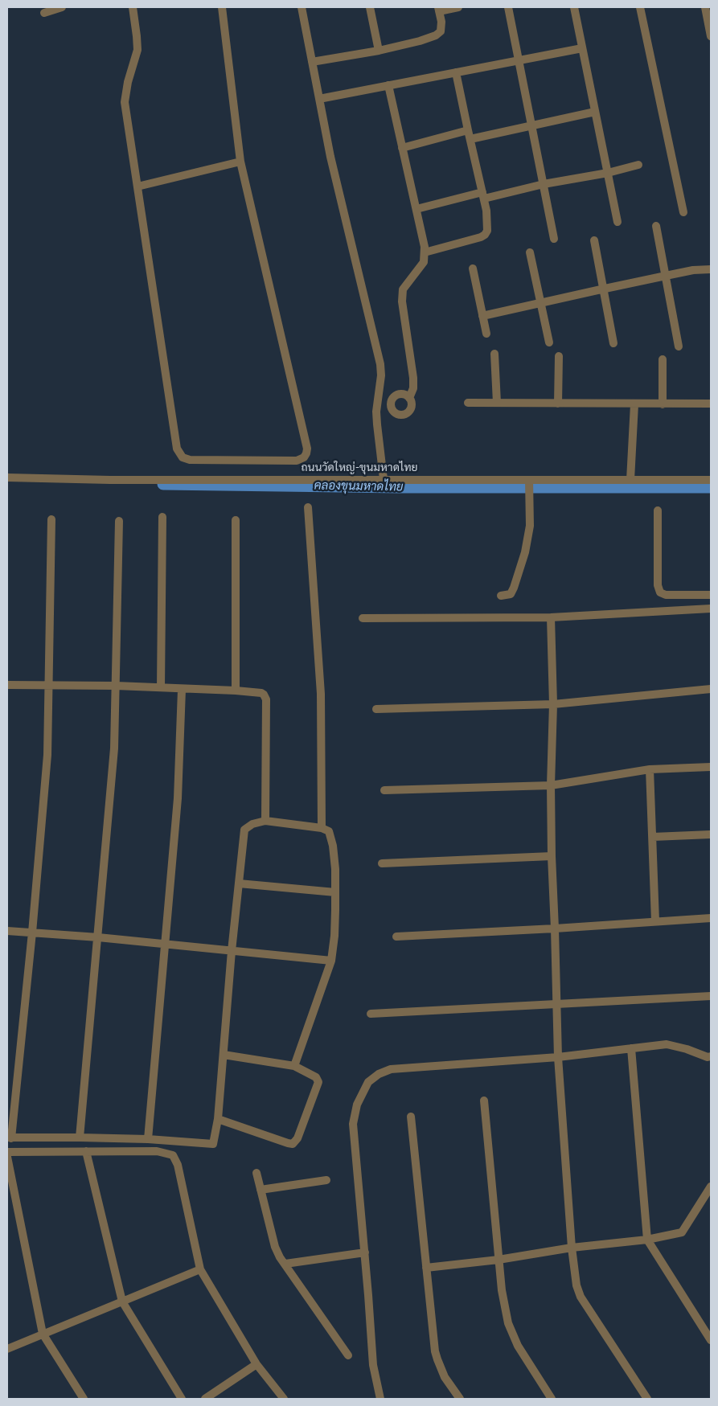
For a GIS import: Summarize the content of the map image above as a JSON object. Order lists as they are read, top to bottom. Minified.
{"streets":{"street":["ถนนวัดใหญ่-ขุนมหาดไทย"]},"water":["คลองขุนมหาดไทย"]}
